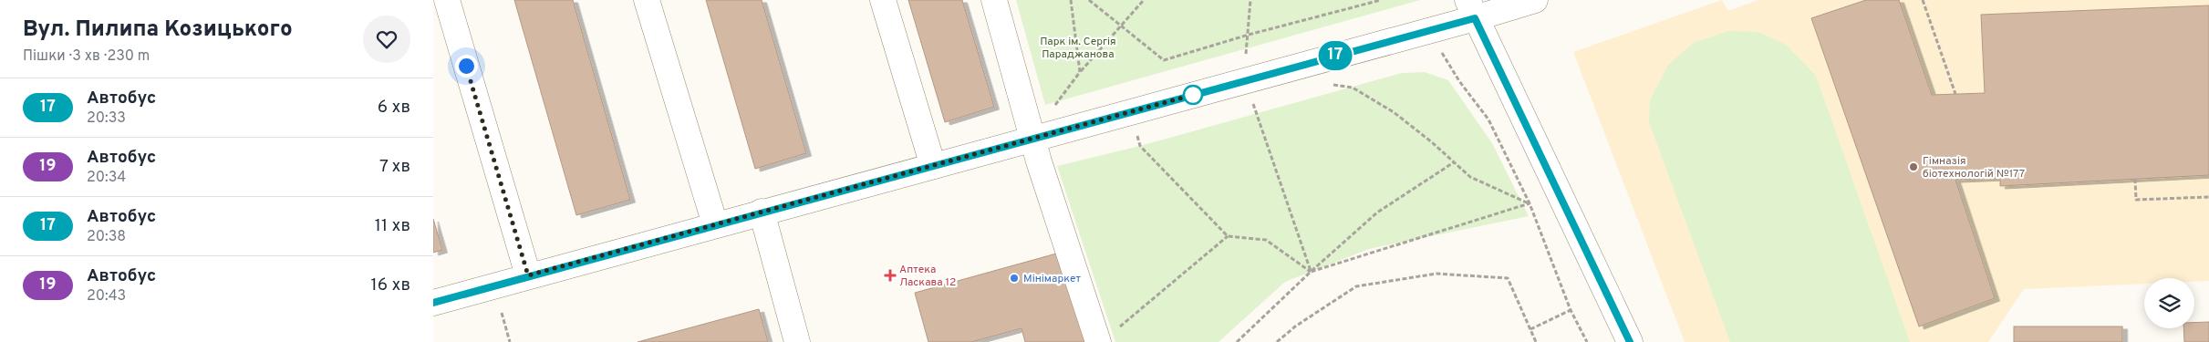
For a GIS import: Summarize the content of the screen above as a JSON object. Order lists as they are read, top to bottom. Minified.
{"parks":["Парк ім. Сергія Параджанова"],"places":{"other":["Гімназія біотехнологій №177","Мінімаркет"],"health":["Аптека Ласкава 12"]},"lines":["bus line 17"],"page":{"heading":["Вул. Пилипа Козицького","Пішки · 3 хв · 230 m"],"on_map":"17","list":[{"mark":"17","name":"Автобус","note":"20:33","value":"6 хв"},{"mark":"19","name":"Автобус","note":"20:34","value":"7 хв"},{"mark":"17","name":"Автобус","note":"20:38","value":"11 хв"},{"mark":"19","name":"Автобус","note":"20:43","value":"16 хв"}]}}
